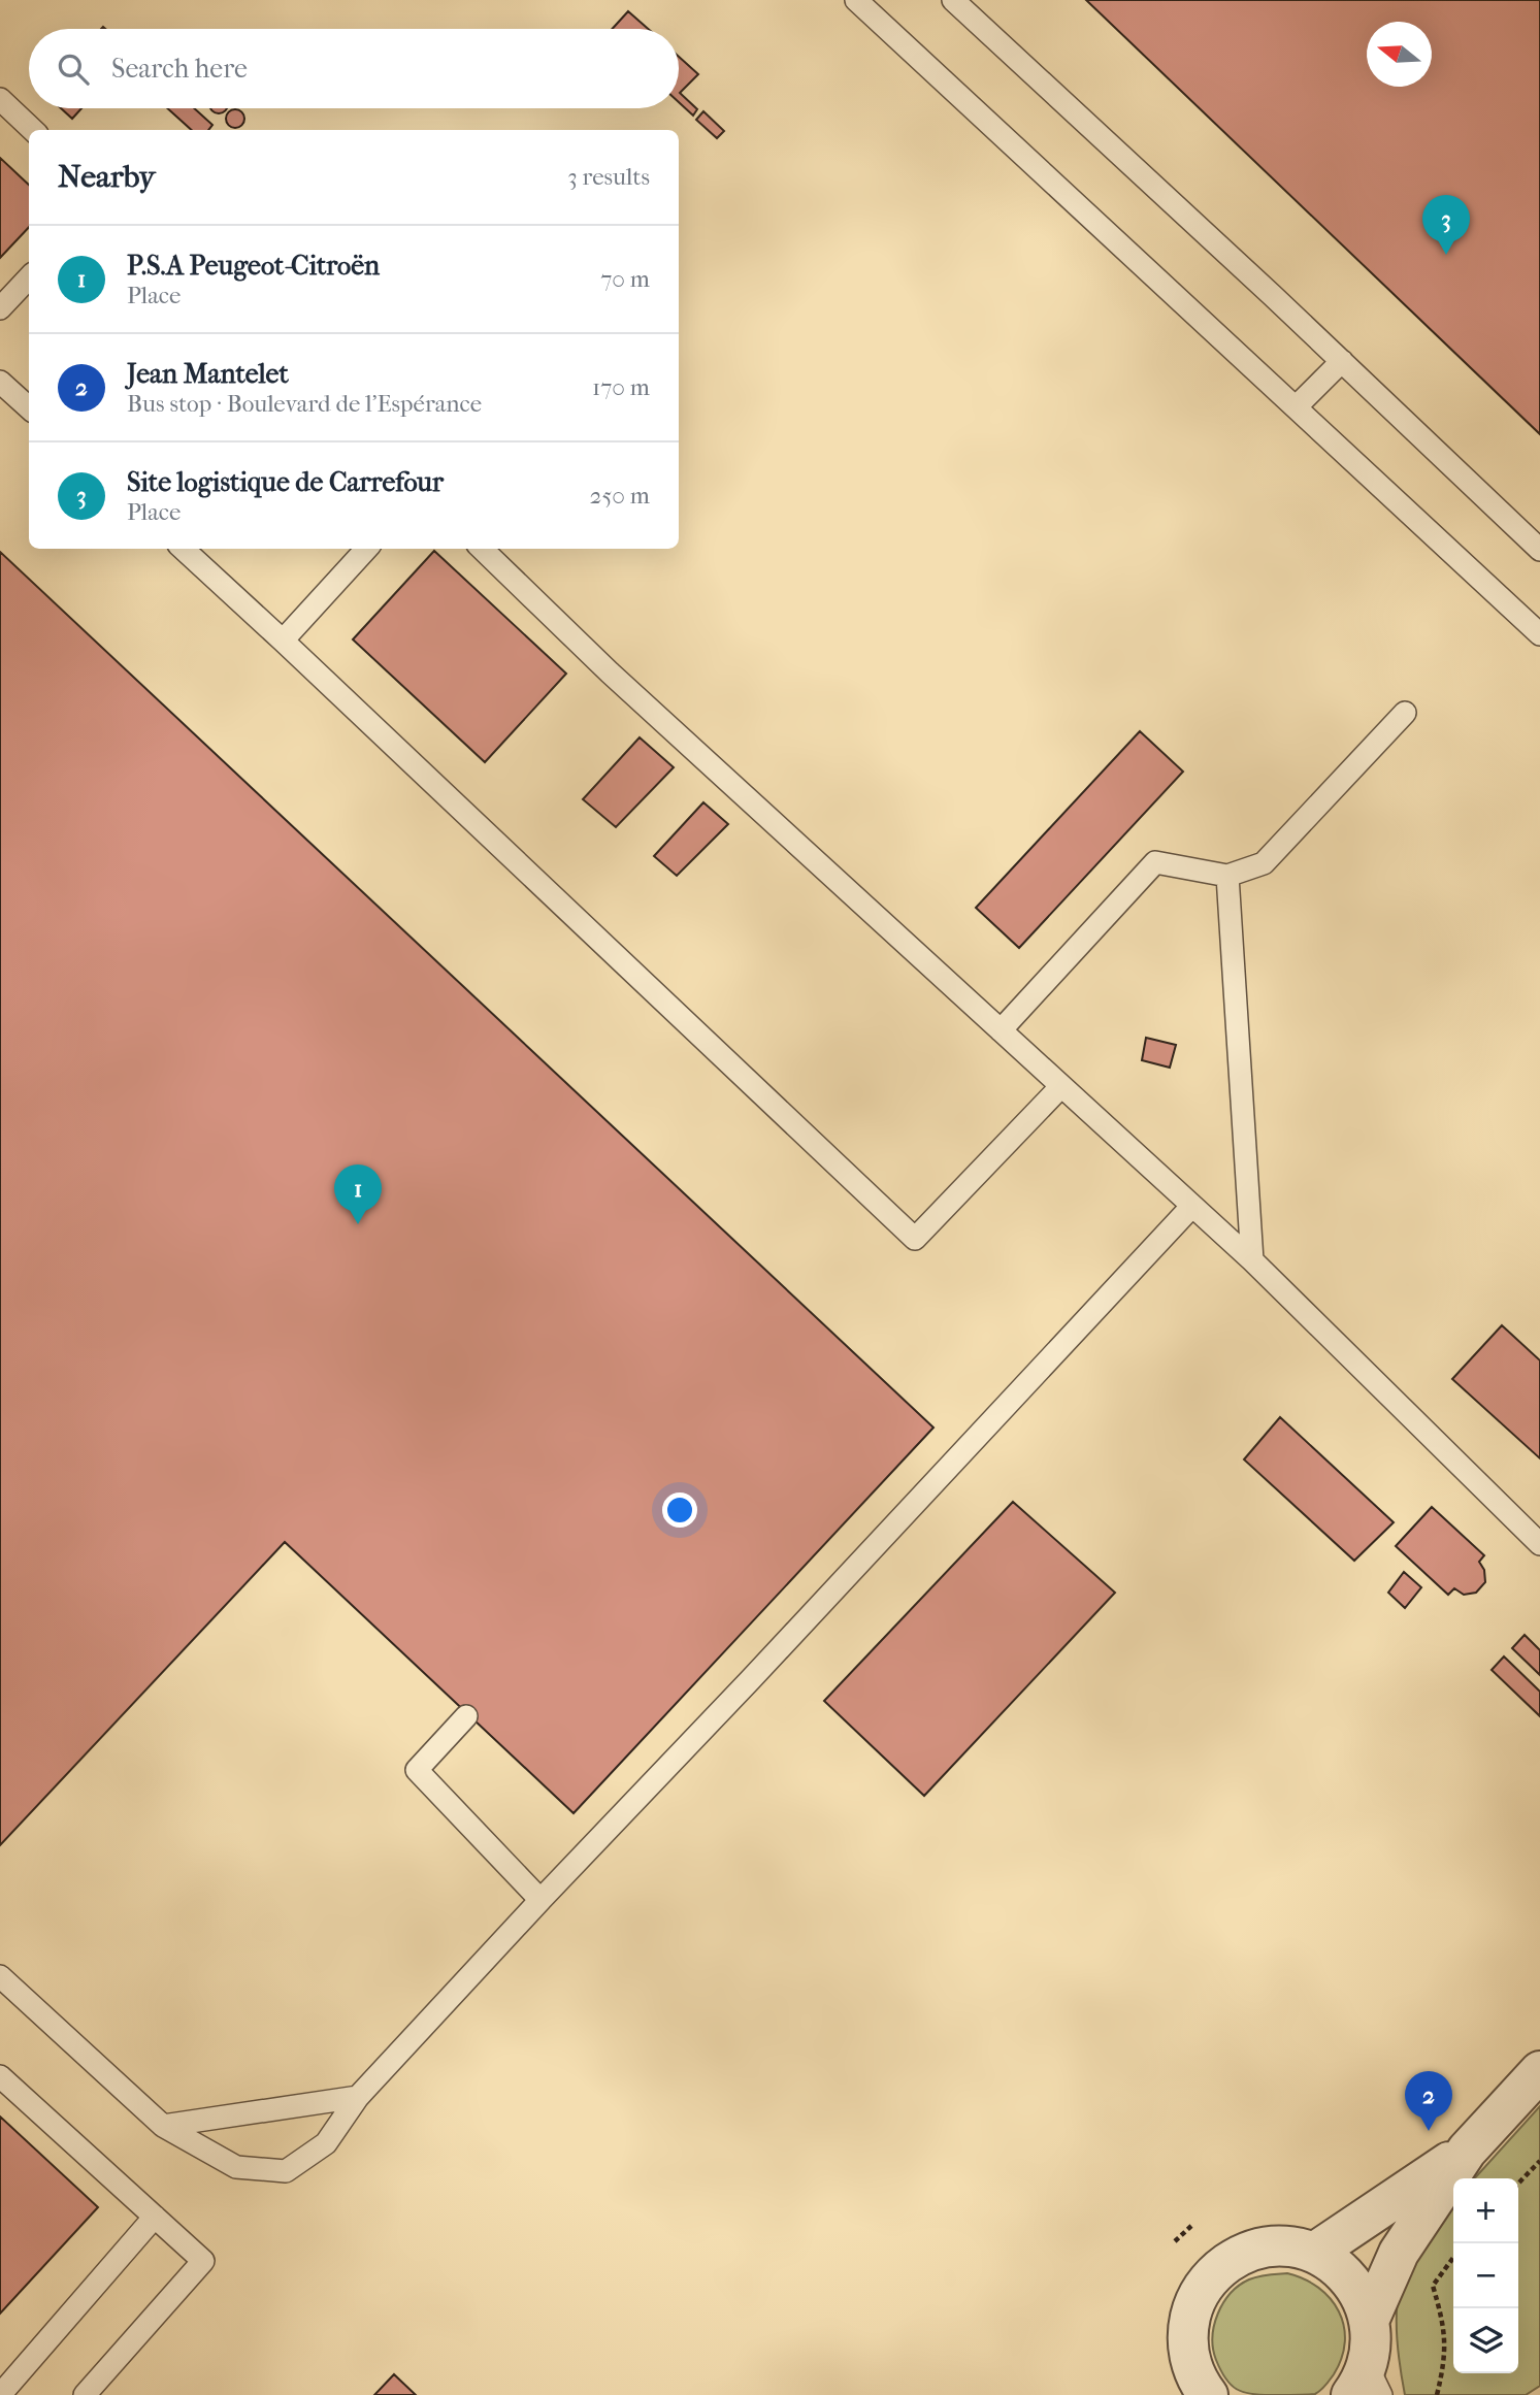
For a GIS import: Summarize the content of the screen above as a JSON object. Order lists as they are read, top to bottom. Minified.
{"north":"left","page":{"search":"Search here","heading":["Nearby","3 results"],"pins":["3","1","2"],"list":[{"mark":"1","name":"P.S.A Peugeot-Citroën","note":"Place","value":"70 m"},{"mark":"2","name":"Jean Mantelet","note":"Bus stop · Boulevard de l'Espérance","value":"170 m"},{"mark":"3","name":"Site logistique de Carrefour","note":"Place","value":"250 m"}],"map_buttons":["+","−"]}}
